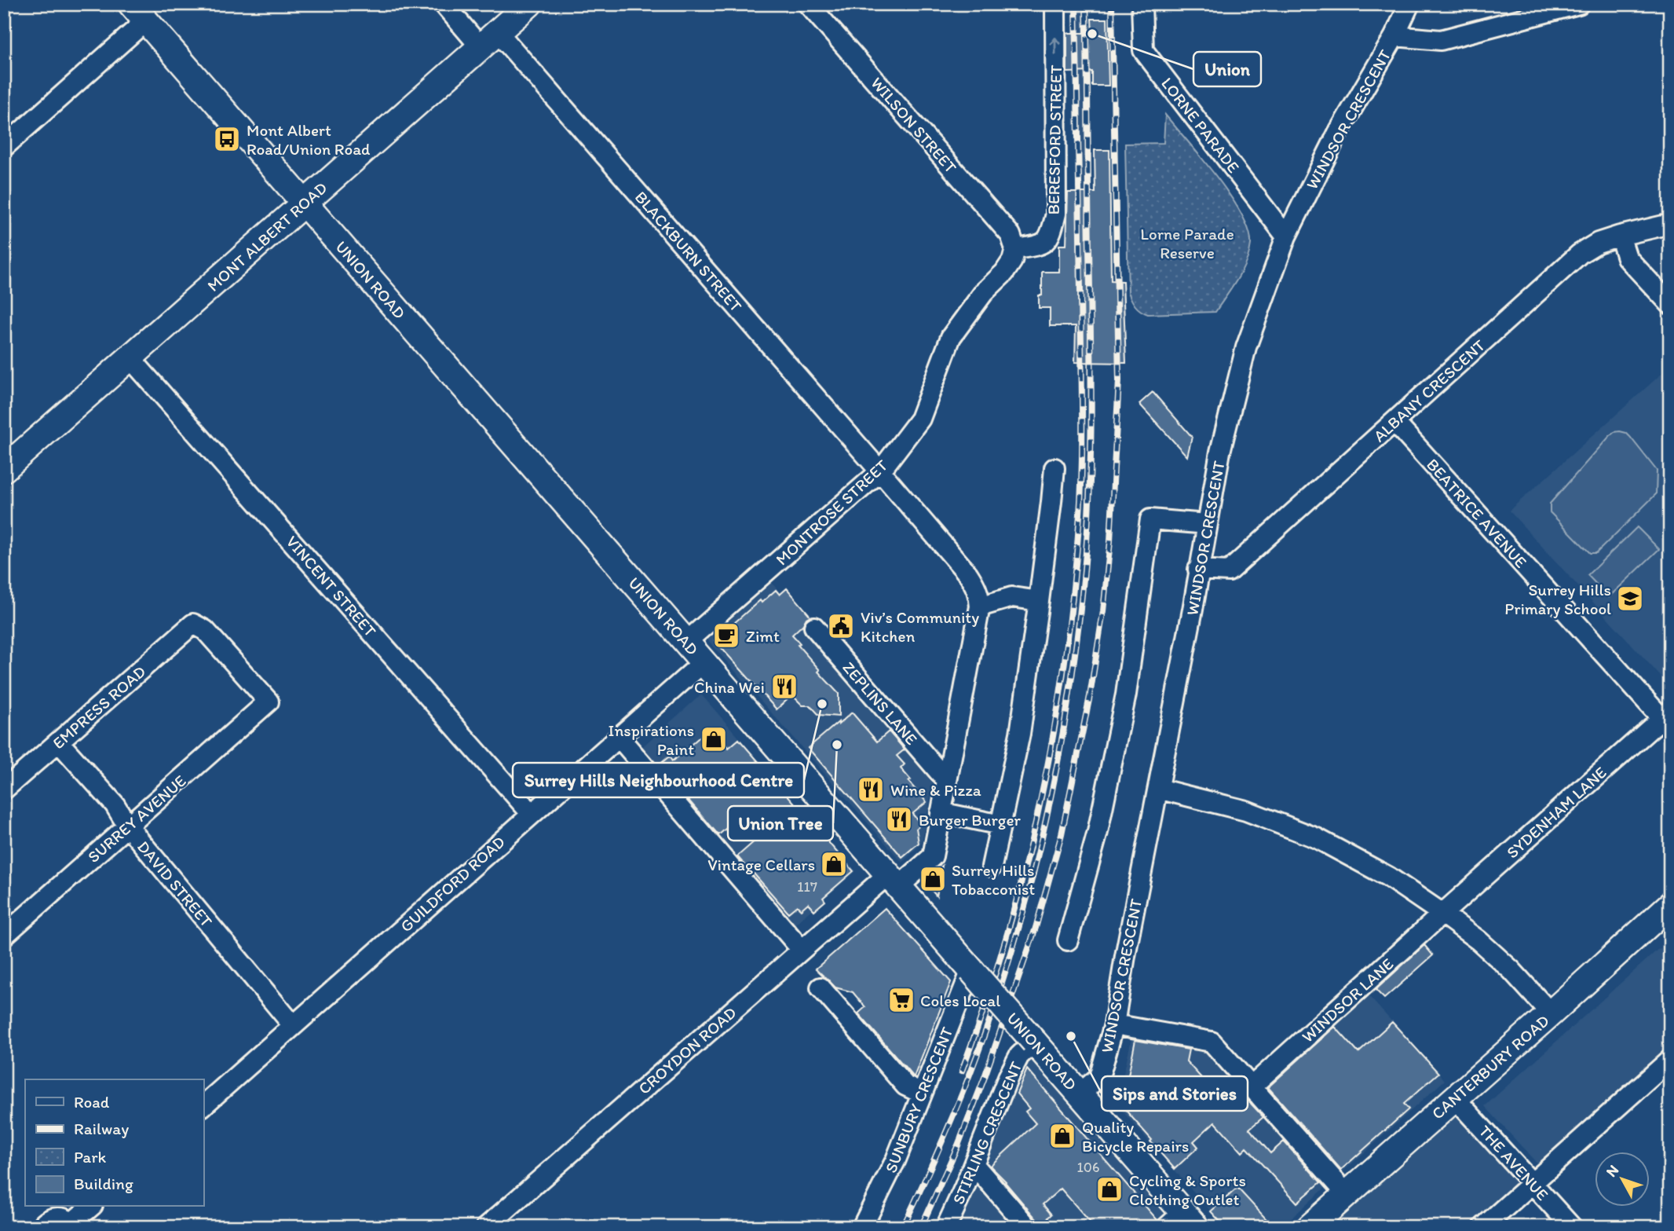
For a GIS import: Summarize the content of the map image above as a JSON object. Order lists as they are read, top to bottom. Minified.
{"streets":{"main road":["MONT ALBERT ROAD","UNION ROAD","CANTERBURY ROAD"],"street":["WINDSOR CRESCENT","WILSON STREET","LORNE PARADE","BERESFORD STREET","BLACKBURN STREET","ALBANY CRESCENT","MONTROSE STREET","BEATRICE AVENUE","VINCENT STREET","ZEPLINS LANE","EMPRESS ROAD","SYDENHAM LANE","SURREY AVENUE","DAVID STREET","GUILDFORD ROAD","WINDSOR LANE","CROYDON ROAD","SUNBURY CRESCENT","STIRLING CRESCENT","THE AVENUE"]},"crossings":[["WINDSOR CRESCENT","LORNE PARADE"],["WINDSOR CRESCENT","UNION ROAD"],["WINDSOR CRESCENT","ALBANY CRESCENT"],["WILSON STREET","BERESFORD STREET"],["WILSON STREET","MONTROSE STREET"],["BERESFORD STREET","MONTROSE STREET"],["MONT ALBERT ROAD","BLACKBURN STREET"],["MONT ALBERT ROAD","UNION ROAD"],["MONT ALBERT ROAD","VINCENT STREET"],["BLACKBURN STREET","MONTROSE STREET"],["BLACKBURN STREET","CROYDON ROAD"],["UNION ROAD","MONTROSE STREET"],["UNION ROAD","GUILDFORD ROAD"],["UNION ROAD","CROYDON ROAD"],["UNION ROAD","SUNBURY CRESCENT"],["UNION ROAD","STIRLING CRESCENT"],["ALBANY CRESCENT","BEATRICE AVENUE"],["BEATRICE AVENUE","SYDENHAM LANE"],["VINCENT STREET","GUILDFORD ROAD"],["ZEPLINS LANE","CROYDON ROAD"],["EMPRESS ROAD","SURREY AVENUE"],["EMPRESS ROAD","DAVID STREET"],["SYDENHAM LANE","WINDSOR LANE"],["SURREY AVENUE","DAVID STREET"],["DAVID STREET","GUILDFORD ROAD"],["CANTERBURY ROAD","THE AVENUE"]],"one_way":["BERESFORD STREET"],"parks":["Lorne Parade Reserve"],"places":{"other":["Union","Surrey Hills Neighbourhood Centre","Union Tree","Sips and Stories"],"bus stop":["Mont Albert Road/Union Road"],"school or university":["Surrey Hills Primary School"],"public building":["Viv’s Community Kitchen"],"cafe":["Zimt"],"restaurant":["China Wei","Wine & Pizza","Burger Burger"],"shop":["Inspirations Paint","Vintage Cellars","Surrey Hills Tobacconist","Quality Bicycle Repairs","Cycling & Sports Clothing Outlet"],"supermarket":["Coles Local"]},"house_numbers":["117","106"],"legend":["Road","Railway","Park","Building"],"north":"top left"}
